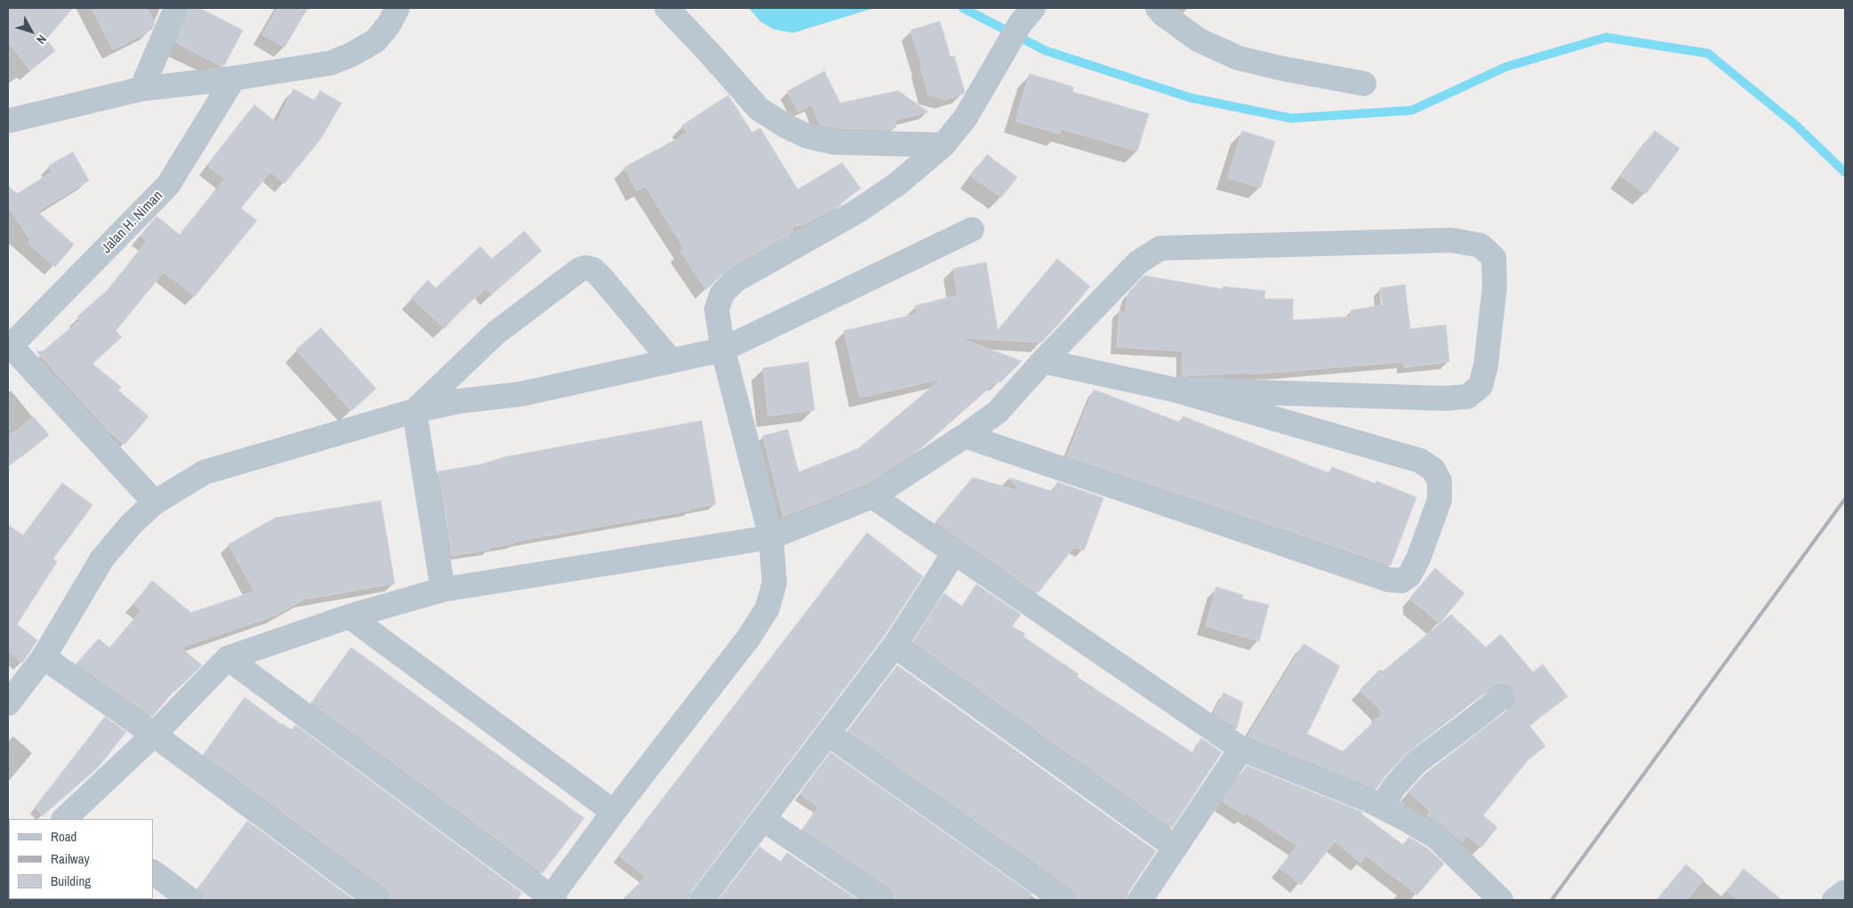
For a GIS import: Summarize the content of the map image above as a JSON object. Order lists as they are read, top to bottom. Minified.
{"streets":{"street":["Jalan H. Niman"]},"legend":["Road","Railway","Building"],"north":"bottom right"}
